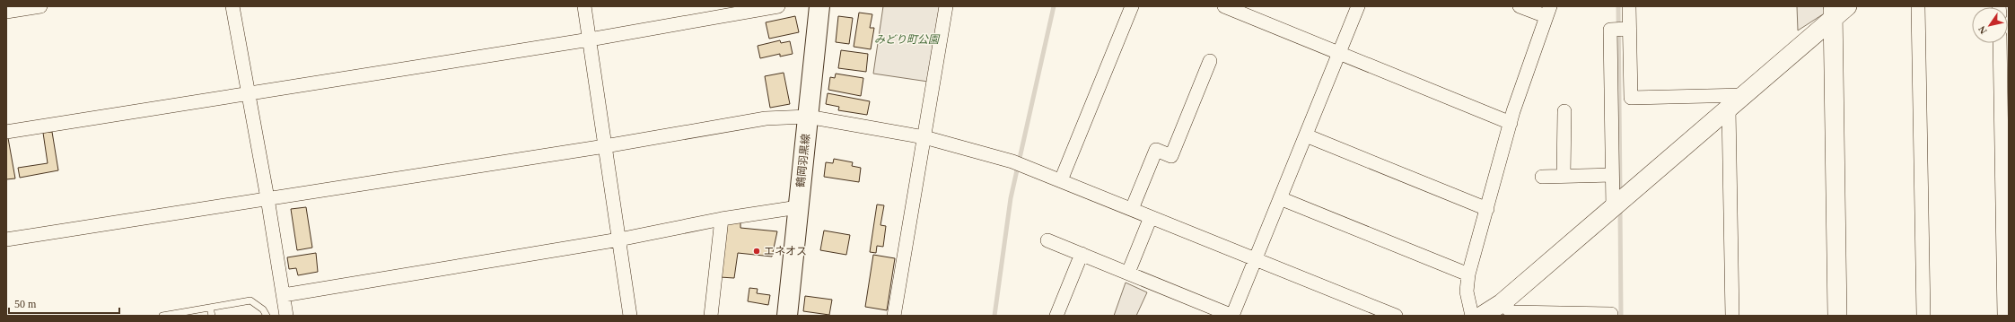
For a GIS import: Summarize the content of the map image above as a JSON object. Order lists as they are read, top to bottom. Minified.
{"streets":{"main road":["鶴岡羽黒線"]},"parks":["みどり町公園"],"places":["エネオス"],"scale_bar":"50 m","north":"bottom left"}
